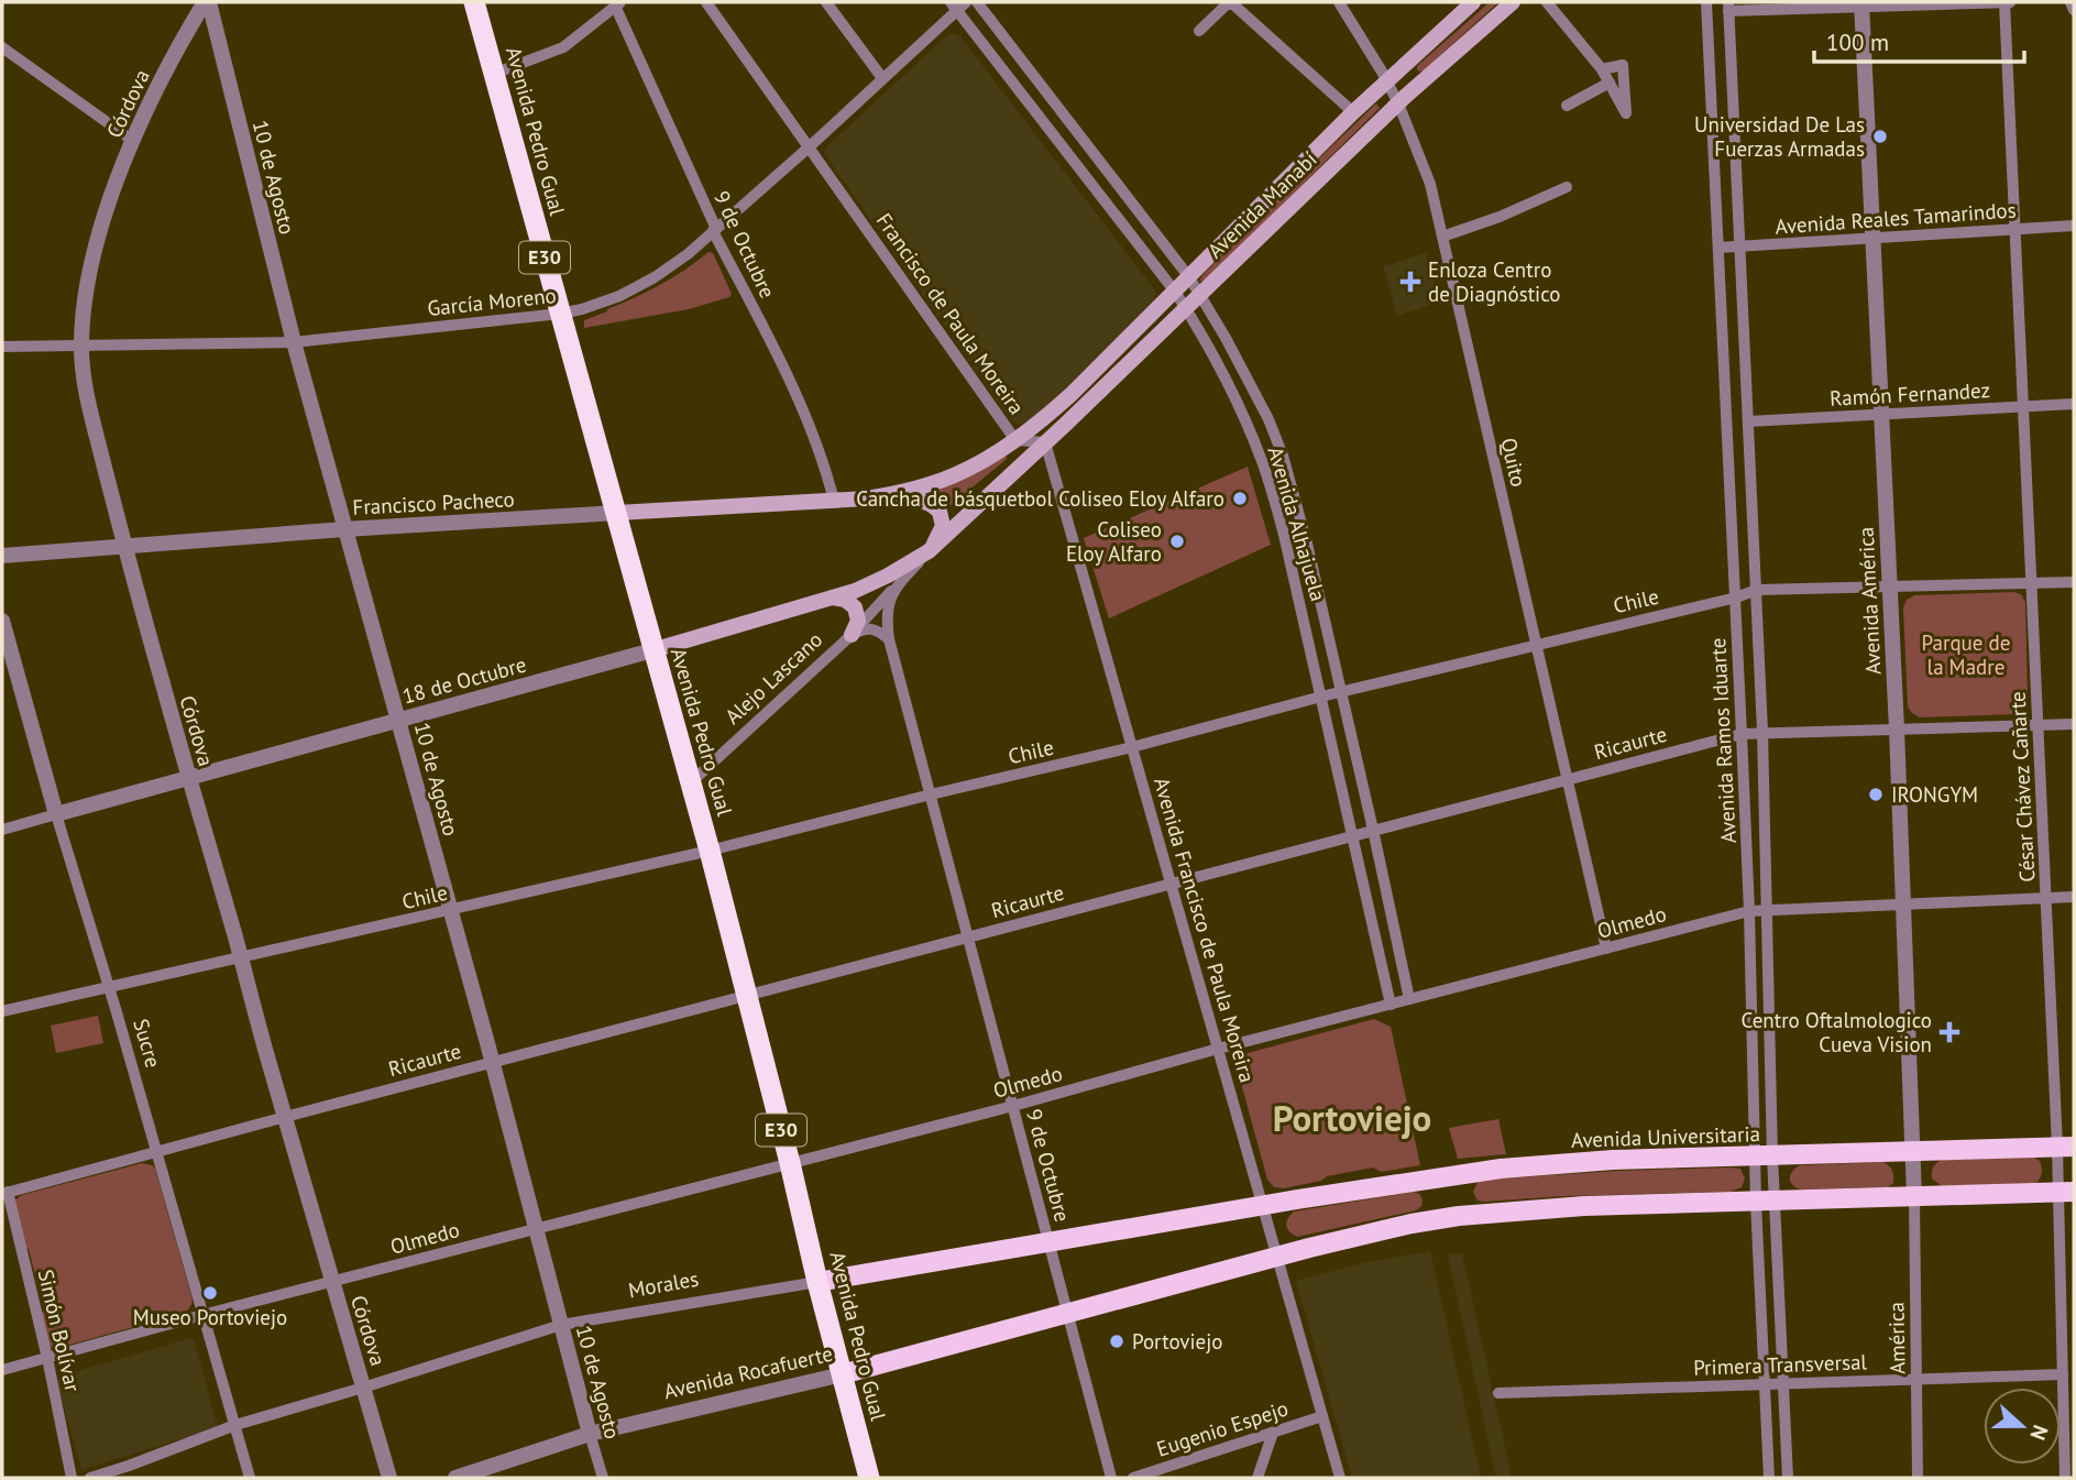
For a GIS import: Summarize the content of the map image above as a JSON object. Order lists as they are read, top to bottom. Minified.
{"streets":{"highway":["Avenida Pedro Gual","E30"],"main road":["Avenida Manabí","Francisco Pacheco","Alejo Lascano","18 de Octubre","Avenida Universitaria","Morales","Avenida Rocafuerte"],"street":["Córdova","10 de Agosto","Avenida Reales Tamarindos","9 de Octubre","García Moreno","Francisco de Paula Moreira","Ramón Fernandez","Quito","Avenida Alhajuela","Chile","Avenida América","Avenida Ramos Iduarte","Ricaurte","César Chávez Cañarte","Olmedo","Avenida Francisco de Paula Moreira","Sucre","Simón Bolívar","América","Primera Transversal","Eugenio Espejo"]},"crossings":[["Córdova","10 de Agosto"],["Córdova","García Moreno"],["Córdova","Francisco Pacheco"],["Córdova","Chile"],["Córdova","18 de Octubre"],["Córdova","Ricaurte"],["Córdova","Olmedo"],["Córdova","Morales"],["Avenida Pedro Gual","García Moreno"],["Avenida Pedro Gual","Francisco Pacheco"],["Avenida Pedro Gual","Chile"],["Avenida Pedro Gual","Alejo Lascano"],["Avenida Pedro Gual","18 de Octubre"],["Avenida Pedro Gual","Ricaurte"],["Avenida Pedro Gual","Olmedo"],["Avenida Pedro Gual","Morales"],["Avenida Pedro Gual","Avenida Rocafuerte"],["10 de Agosto","García Moreno"],["10 de Agosto","Francisco Pacheco"],["10 de Agosto","Chile"],["10 de Agosto","18 de Octubre"],["10 de Agosto","Ricaurte"],["10 de Agosto","Olmedo"],["10 de Agosto","Morales"],["10 de Agosto","Avenida Rocafuerte"],["Avenida Manabí","Francisco de Paula Moreira"],["Avenida Manabí","Quito"],["Avenida Manabí","Francisco Pacheco"],["Avenida Manabí","Avenida Alhajuela"],["Avenida Manabí","Alejo Lascano"],["Avenida Reales Tamarindos","Avenida América"],["Avenida Reales Tamarindos","Avenida Ramos Iduarte"],["Avenida Reales Tamarindos","César Chávez Cañarte"],["9 de Octubre","García Moreno"],["9 de Octubre","Francisco Pacheco"],["9 de Octubre","Chile"],["9 de Octubre","Alejo Lascano"],["9 de Octubre","Ricaurte"],["9 de Octubre","Olmedo"],["9 de Octubre","Morales"],["9 de Octubre","Avenida Rocafuerte"],["García Moreno","Francisco de Paula Moreira"],["García Moreno","Avenida Alhajuela"],["Francisco de Paula Moreira","Alejo Lascano"],["Ramón Fernandez","Avenida América"],["Ramón Fernandez","Avenida Ramos Iduarte"],["Ramón Fernandez","César Chávez Cañarte"],["Quito","Chile"],["Quito","Ricaurte"],["Quito","Olmedo"],["Avenida Alhajuela","Chile"],["Avenida Alhajuela","Ricaurte"],["Avenida Alhajuela","Olmedo"],["Chile","Avenida América"],["Chile","Avenida Ramos Iduarte"],["Chile","César Chávez Cañarte"],["Chile","Avenida Francisco de Paula Moreira"],["Chile","Sucre"],["Avenida América","Ricaurte"],["Avenida América","Olmedo"],["Avenida América","Avenida Universitaria"],["Avenida América","América"],["Alejo Lascano","18 de Octubre"],["18 de Octubre","Sucre"],["Avenida Ramos Iduarte","Ricaurte"],["Avenida Ramos Iduarte","Olmedo"],["Avenida Ramos Iduarte","Avenida Universitaria"],["Avenida Ramos Iduarte","Primera Transversal"],["Ricaurte","César Chávez Cañarte"],["Ricaurte","Avenida Francisco de Paula Moreira"],["Ricaurte","Sucre"],["Ricaurte","Simón Bolívar"],["César Chávez Cañarte","Olmedo"],["César Chávez Cañarte","Avenida Universitaria"],["César Chávez Cañarte","Primera Transversal"],["Olmedo","Avenida Francisco de Paula Moreira"],["Olmedo","Sucre"],["Olmedo","Simón Bolívar"],["Avenida Francisco de Paula Moreira","Avenida Universitaria"],["Avenida Francisco de Paula Moreira","Morales"],["Avenida Francisco de Paula Moreira","Avenida Rocafuerte"],["Avenida Francisco de Paula Moreira","Eugenio Espejo"],["Sucre","Morales"],["Avenida Universitaria","Morales"],["América","Primera Transversal"]],"districts":["Portoviejo"],"parks":["Parque de la Madre"],"places":{"other":["Universidad De Las Fuerzas Armadas","Cancha de básquetbol Coliseo Eloy Alfaro","Coliseo Eloy Alfaro","IRONGYM","Museo Portoviejo","Portoviejo"],"health":["Enloza Centro de Diagnóstico","Centro Oftalmologico Cueva Vision"]},"scale_bar":"100 m","north":"right"}
